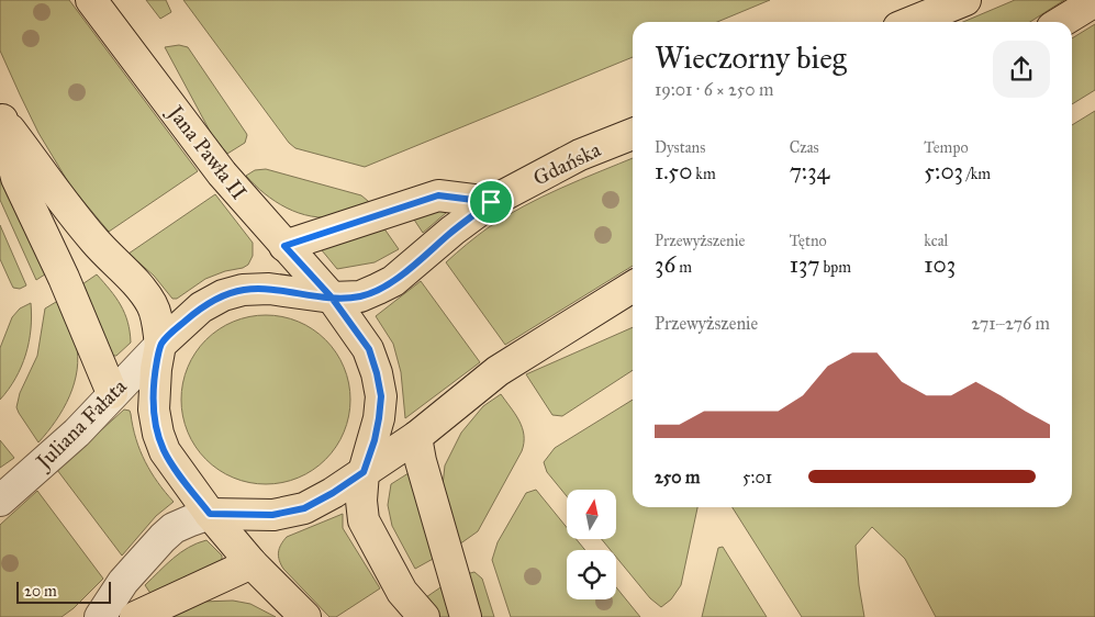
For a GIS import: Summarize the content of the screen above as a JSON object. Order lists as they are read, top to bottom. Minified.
{"streets":{"main road":["Jana Pawła II","Gdańska"],"street":["Juliana Fałata"]},"crossings":[["Jana Pawła II","Gdańska"],["Gdańska","Juliana Fałata"]],"scale_bar":"20 m","north":"top","page":{"heading":["Wieczorny bieg","19:01 · 6 × 250 m"],"stats":[["Dystans","1.50 km"],["Czas","7:34"],["Tempo","5:03 /km"],["Przewyższenie","36 m"],["Tętno","137 bpm"],["kcal","103"]],"chart":["Przewyższenie","271–276 m"],"list":[{"name":"250 m","note":"5:01"}],"scale":"20 m"}}
